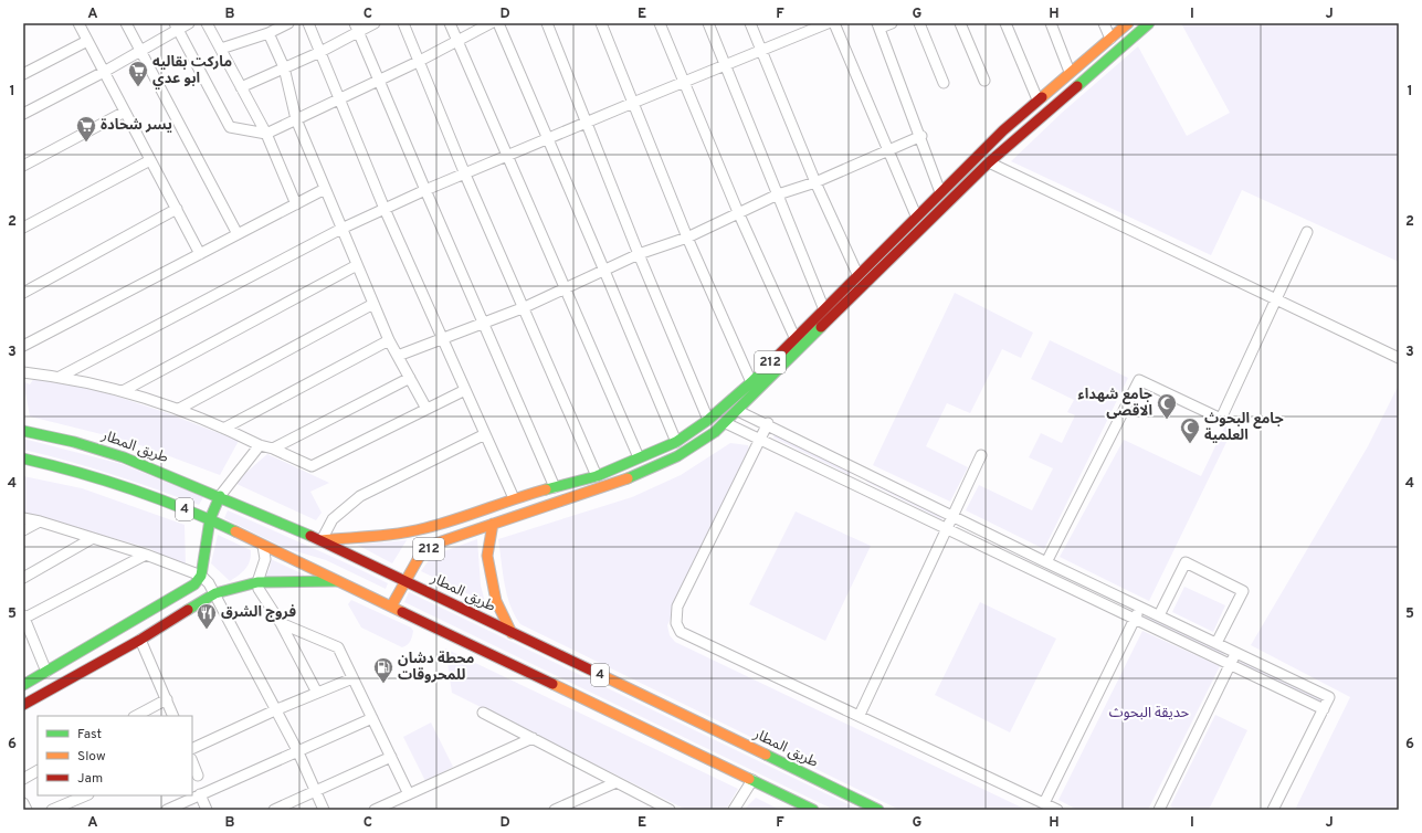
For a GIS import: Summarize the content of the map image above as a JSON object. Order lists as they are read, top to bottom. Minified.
{"streets":{"main road":["212","طريق المطار","4"]},"crossings":[["212","طريق المطار"],["212","4"]],"parks":["حديقة البحوث"],"places":{"supermarket":["ماركت بقاليه ابو عدي","يسر شحادة"],"mosque":["جامع شهداء الاقصى","جامع البحوث العلمية"],"restaurant":["فروج الشرق"],"fuel station":["محطة دشان للمحروقات"]},"legend":["Fast","Slow","Jam"],"grid":{"columns":["A","B","C","D","E","F","G","H","I","J"],"rows":["1","2","3","4","5","6"]}}
